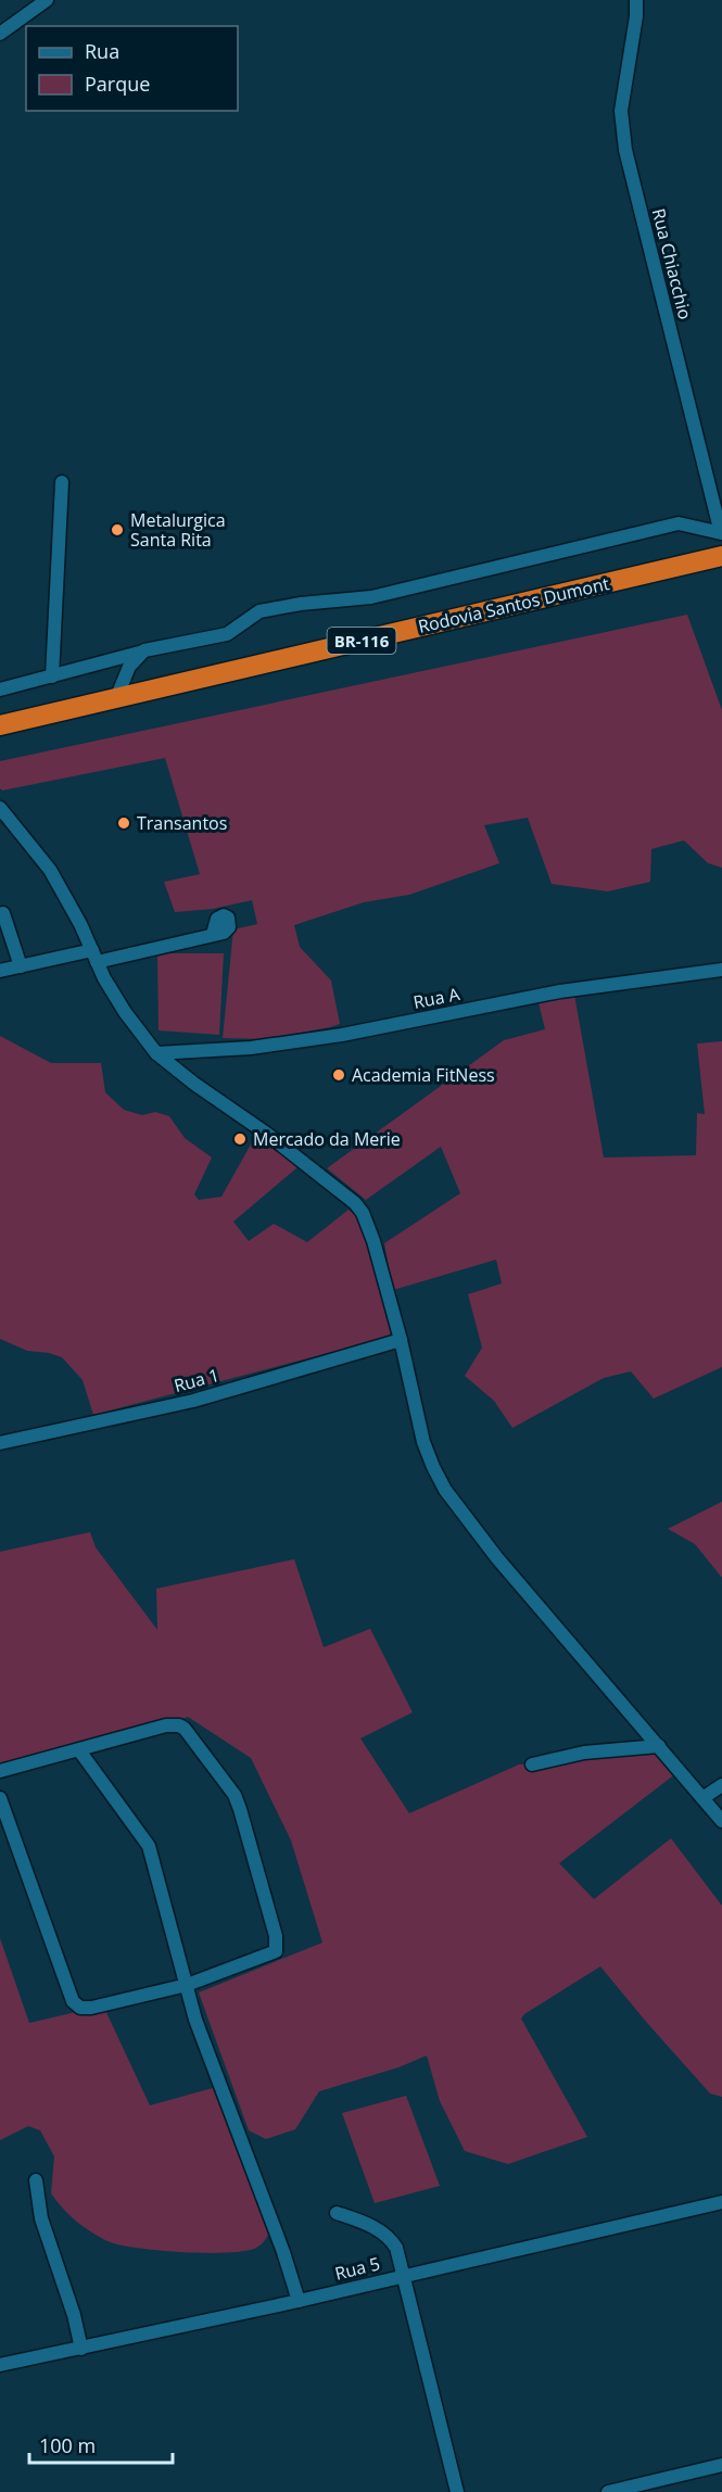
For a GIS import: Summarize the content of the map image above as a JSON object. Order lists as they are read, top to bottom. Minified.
{"streets":{"highway":["Rodovia Santos Dumont","BR-116"],"street":["Rua Chiacchio","Rua A","Rua 1","Rua 5"]},"places":["Metalurgica Santa Rita","Transantos","Academia FitNess","Mercado da Merie"],"legend":["Rua","Parque"],"scale_bar":"100 m"}
